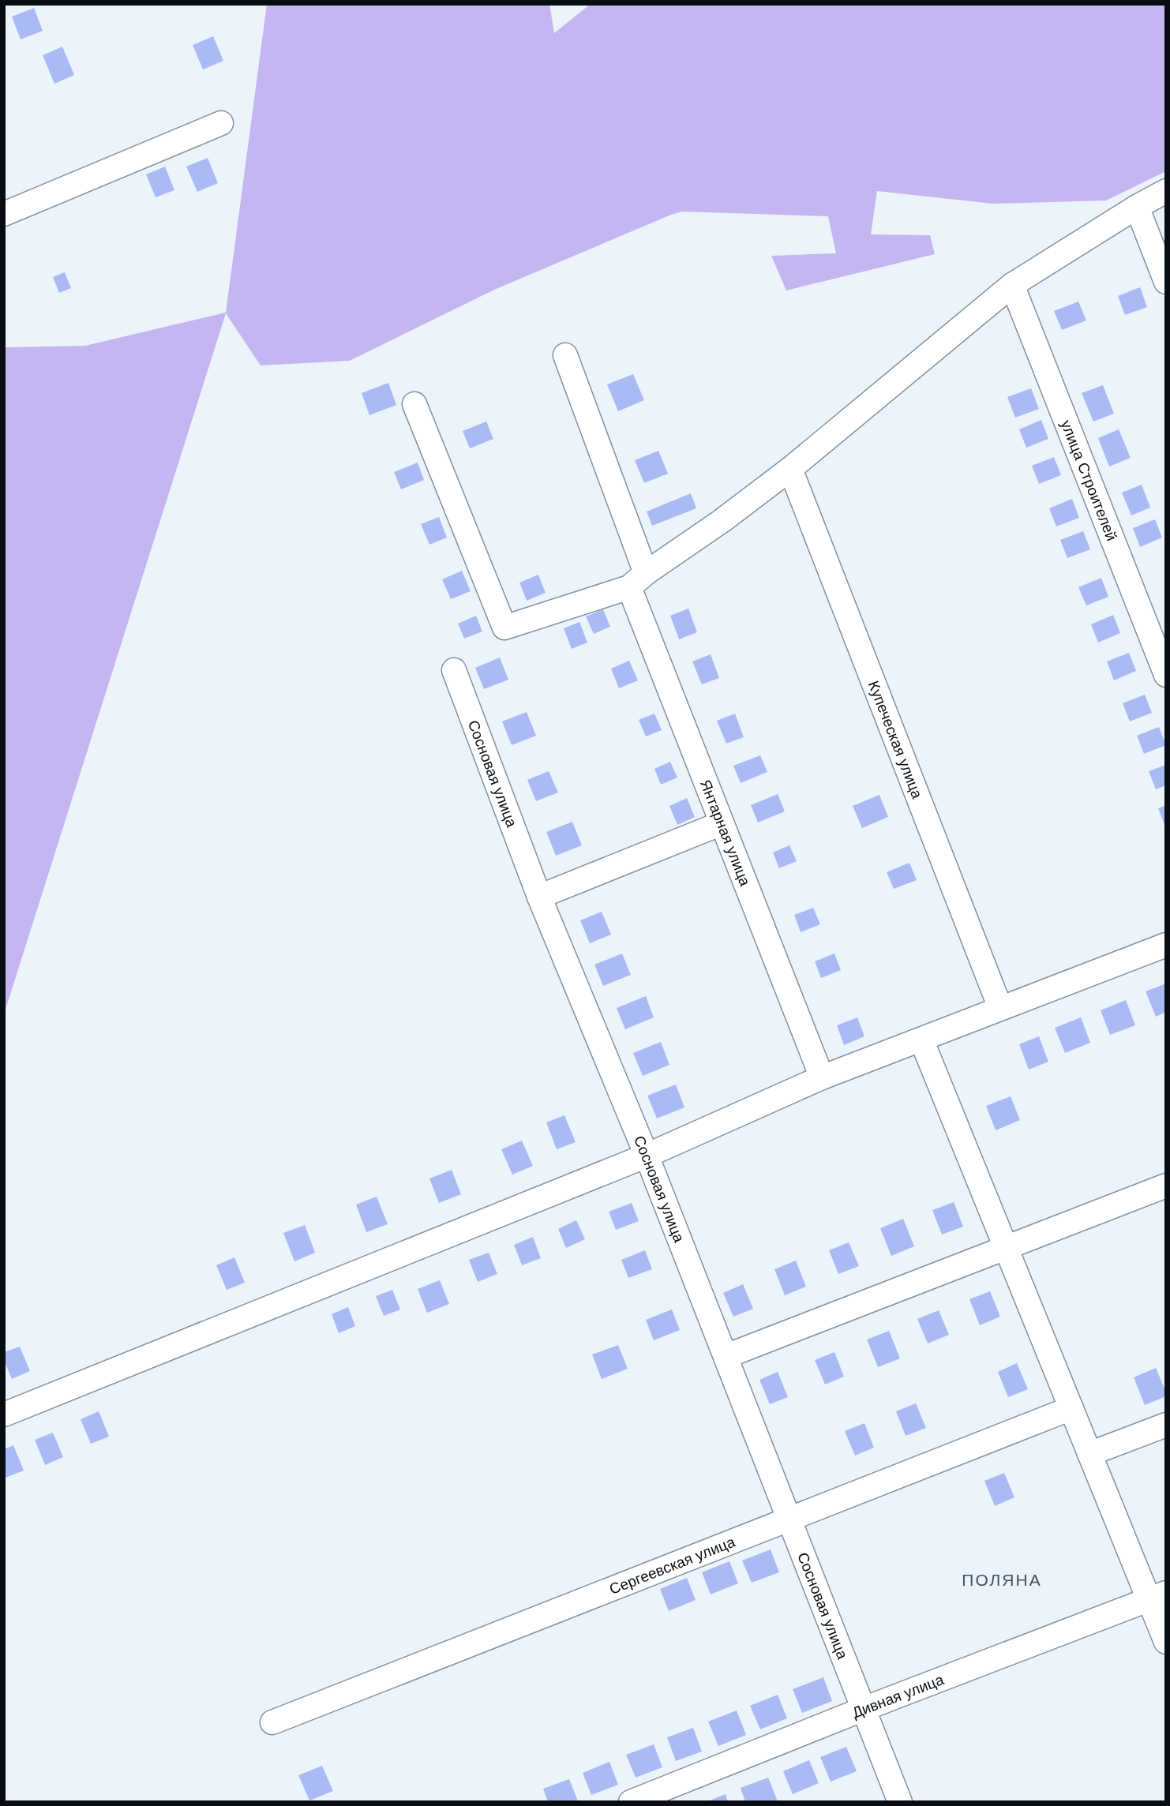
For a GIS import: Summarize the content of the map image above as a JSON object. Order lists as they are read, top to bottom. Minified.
{"streets":{"street":["улица Строителей","Купеческая улица","Сосновая улица","Янтарная улица","Сергеевская улица","Дивная улица"]},"crossings":[["Сосновая улица","Сергеевская улица"],["Сосновая улица","Дивная улица"]],"districts":["ПОЛЯНА"]}
